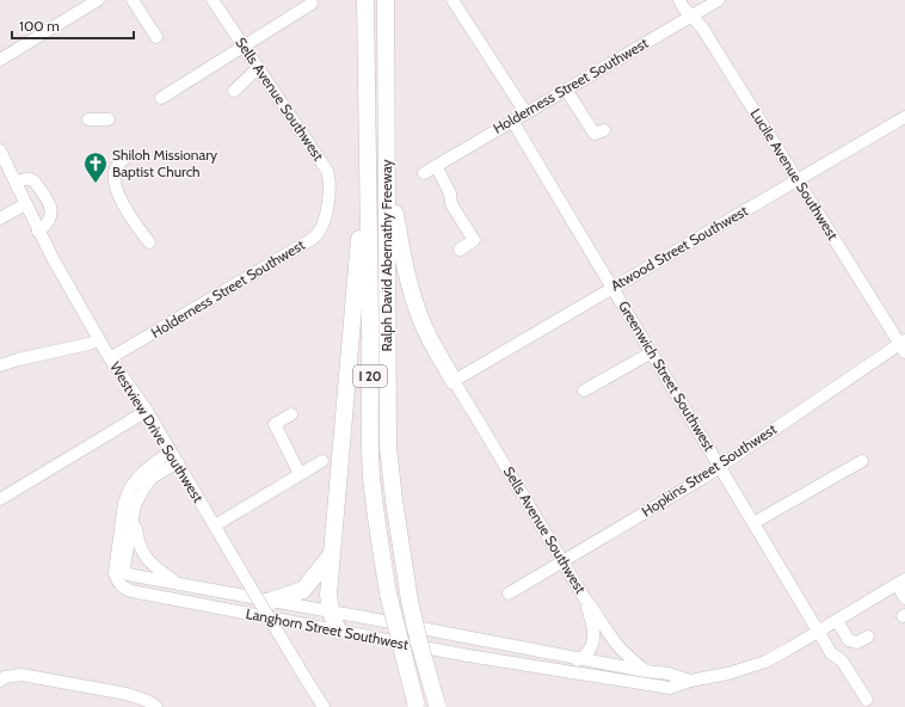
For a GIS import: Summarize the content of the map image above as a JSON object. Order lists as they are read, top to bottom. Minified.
{"streets":{"highway":["Ralph David Abernathy Freeway","I 20"],"street":["Holderness Street Southwest","Sells Avenue Southwest","Lucile Avenue Southwest","Atwood Street Southwest","Greenwich Street Southwest","Westview Drive Southwest","Hopkins Street Southwest","Langhorn Street Southwest"]},"crossings":[["Holderness Street Southwest","Sells Avenue Southwest"],["Holderness Street Southwest","Lucile Avenue Southwest"],["Holderness Street Southwest","Greenwich Street Southwest"],["Holderness Street Southwest","Westview Drive Southwest"],["Sells Avenue Southwest","Atwood Street Southwest"],["Sells Avenue Southwest","Hopkins Street Southwest"],["Sells Avenue Southwest","Langhorn Street Southwest"],["Lucile Avenue Southwest","Atwood Street Southwest"],["Lucile Avenue Southwest","Hopkins Street Southwest"],["Atwood Street Southwest","Greenwich Street Southwest"],["Greenwich Street Southwest","Hopkins Street Southwest"],["Greenwich Street Southwest","Langhorn Street Southwest"]],"places":{"church":["Shiloh Missionary Baptist Church"]},"scale_bar":"100 m"}
